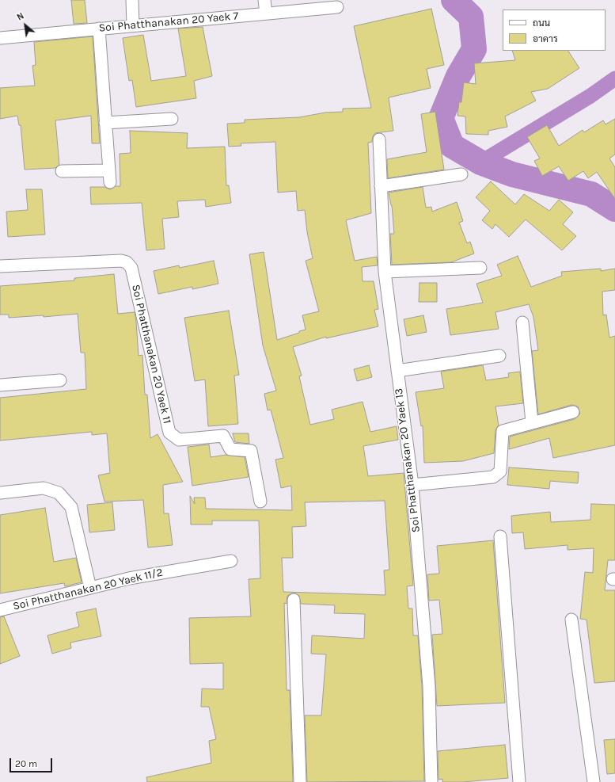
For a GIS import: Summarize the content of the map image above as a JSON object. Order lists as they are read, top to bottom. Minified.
{"streets":{"street":["Soi Phatthanakan 20 Yaek 7","Soi Phatthanakan 20 Yaek 11","Soi Phatthanakan 20 Yaek 13","Soi Phatthanakan 20 Yaek 11/2"]},"legend":["ถนน","อาคาร"],"scale_bar":"20 m","north":"top left"}
